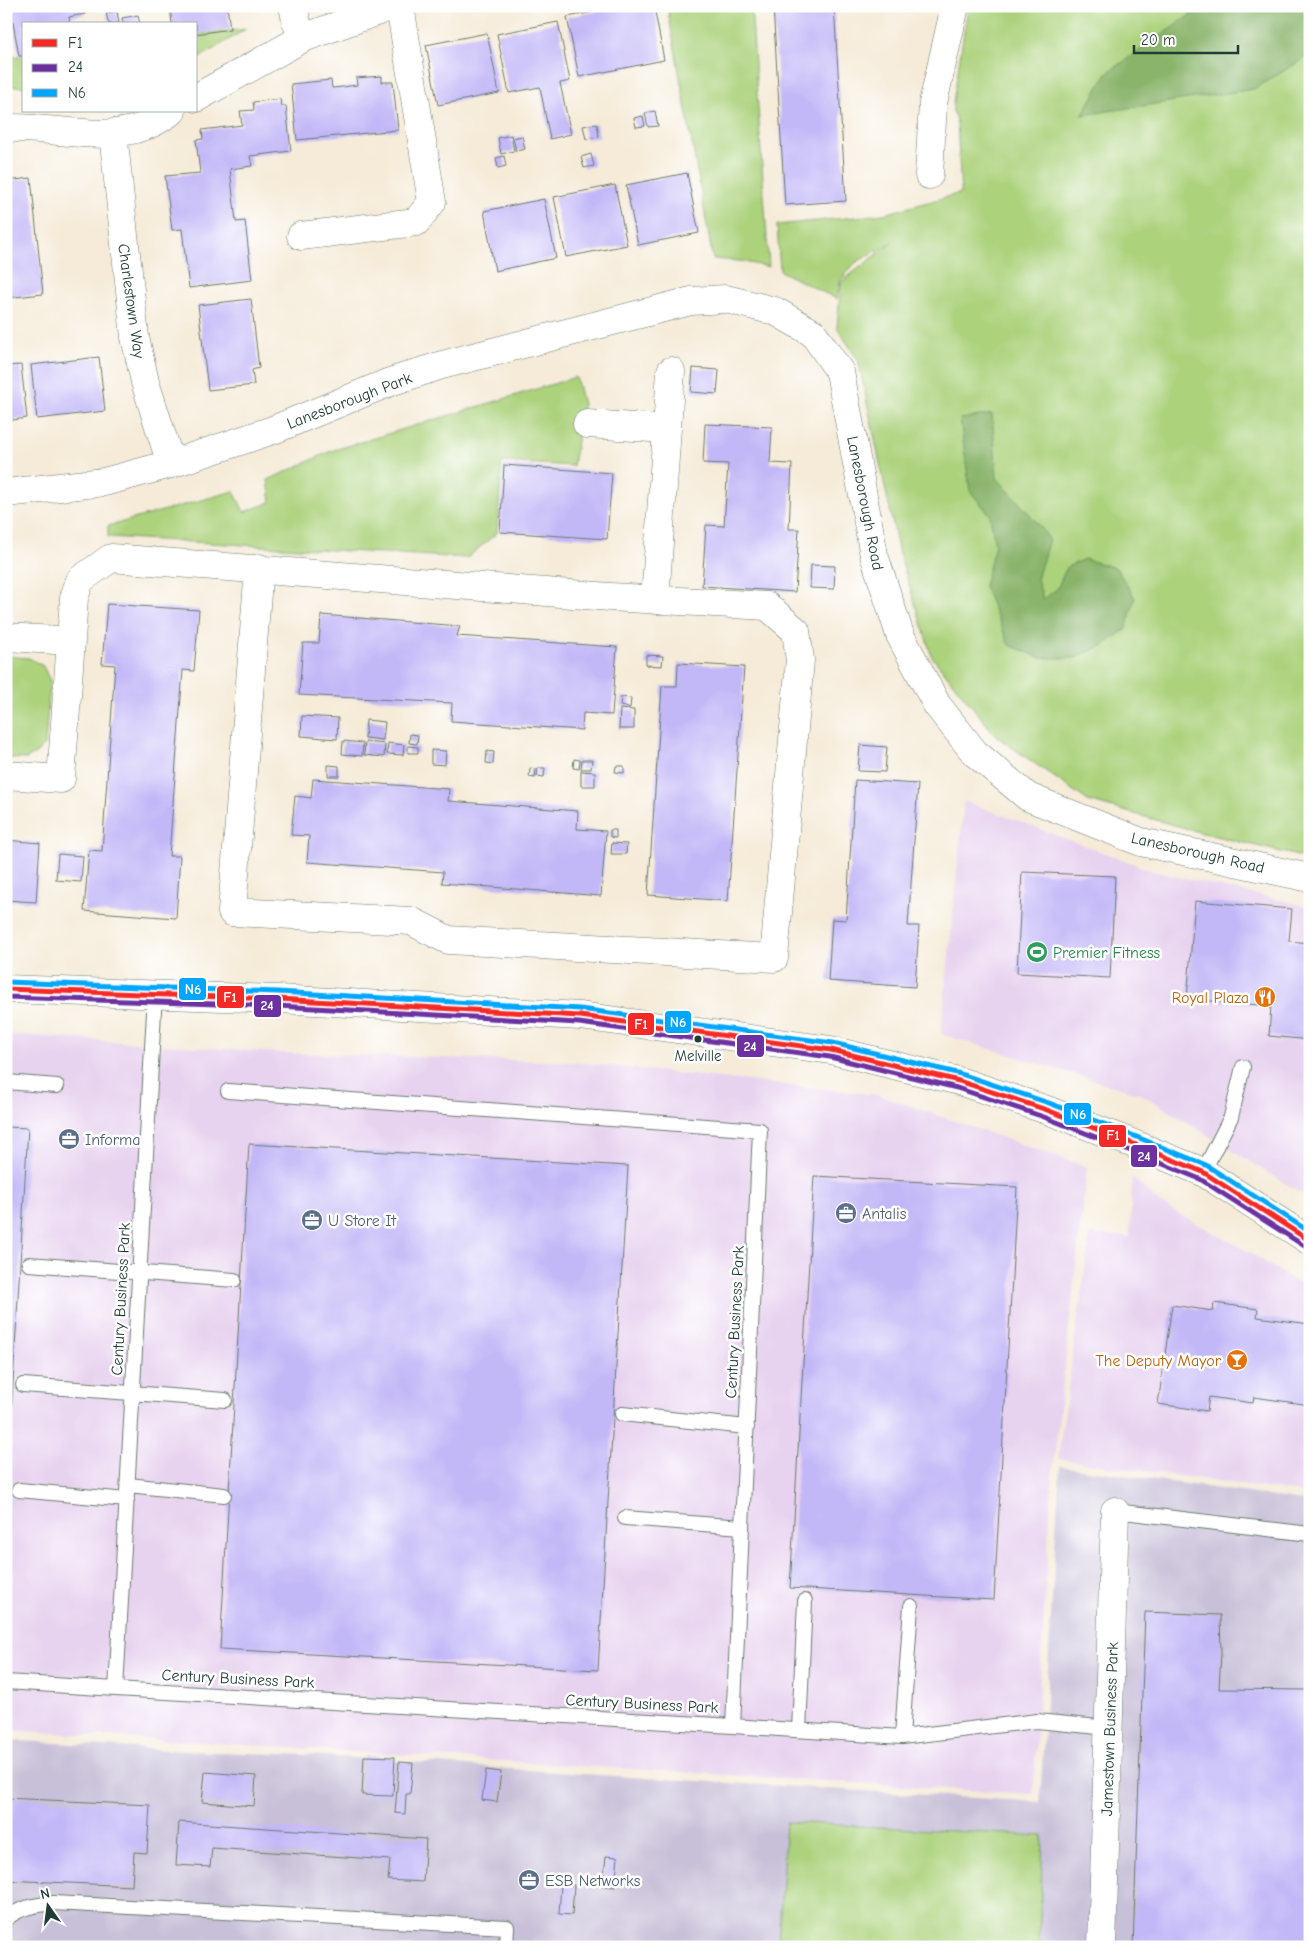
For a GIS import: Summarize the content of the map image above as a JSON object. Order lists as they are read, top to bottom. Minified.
{"streets":{"street":["Charlestown Way","Lanesborough Park","Lanesborough Road","Jamestown Business Park"],"lane":["Century Business Park"]},"crossings":[["Charlestown Way","Lanesborough Park"],["Lanesborough Park","Lanesborough Road"]],"places":{"sports":["Premier Fitness"],"restaurant":["Royal Plaza"],"other":["Melville"],"office":["Informa","Antalis","U Store It","ESB Networks"],"bar":["The Deputy Mayor"]},"lines":["transit line N6","transit line F1","transit line 24"],"legend":["F1","24","N6"],"scale_bar":"20 m","north":"top"}
